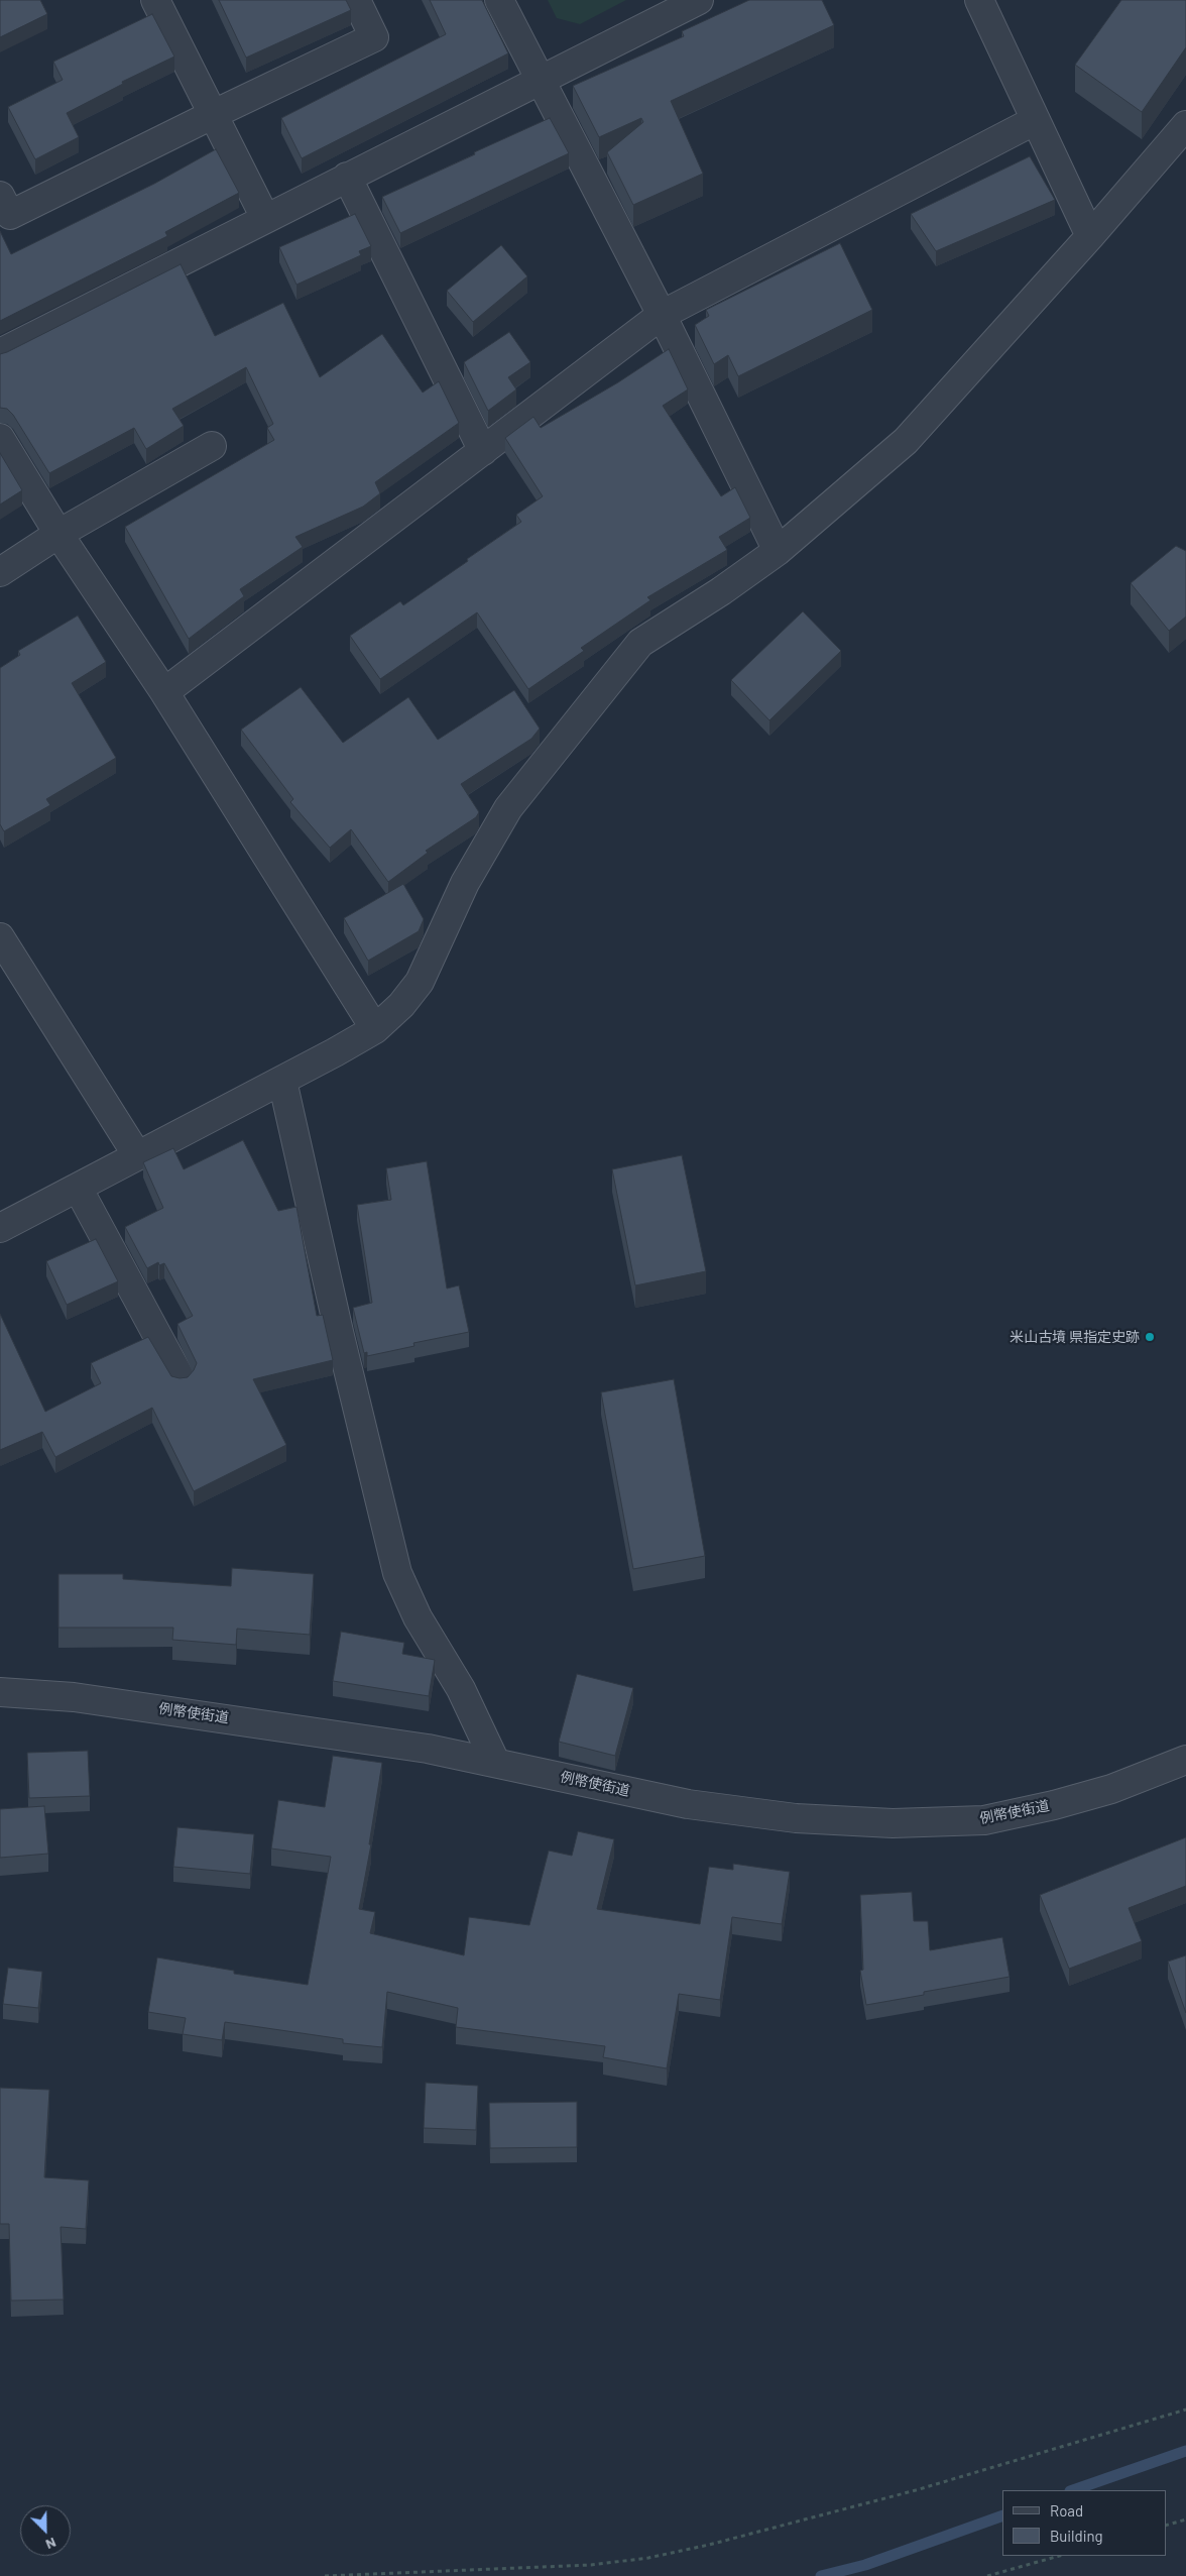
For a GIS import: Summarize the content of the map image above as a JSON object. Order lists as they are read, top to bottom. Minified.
{"streets":{"street":["例幣使街道"]},"places":["米山古墳 県指定史跡"],"legend":["Road","Building"],"north":"bottom right"}
